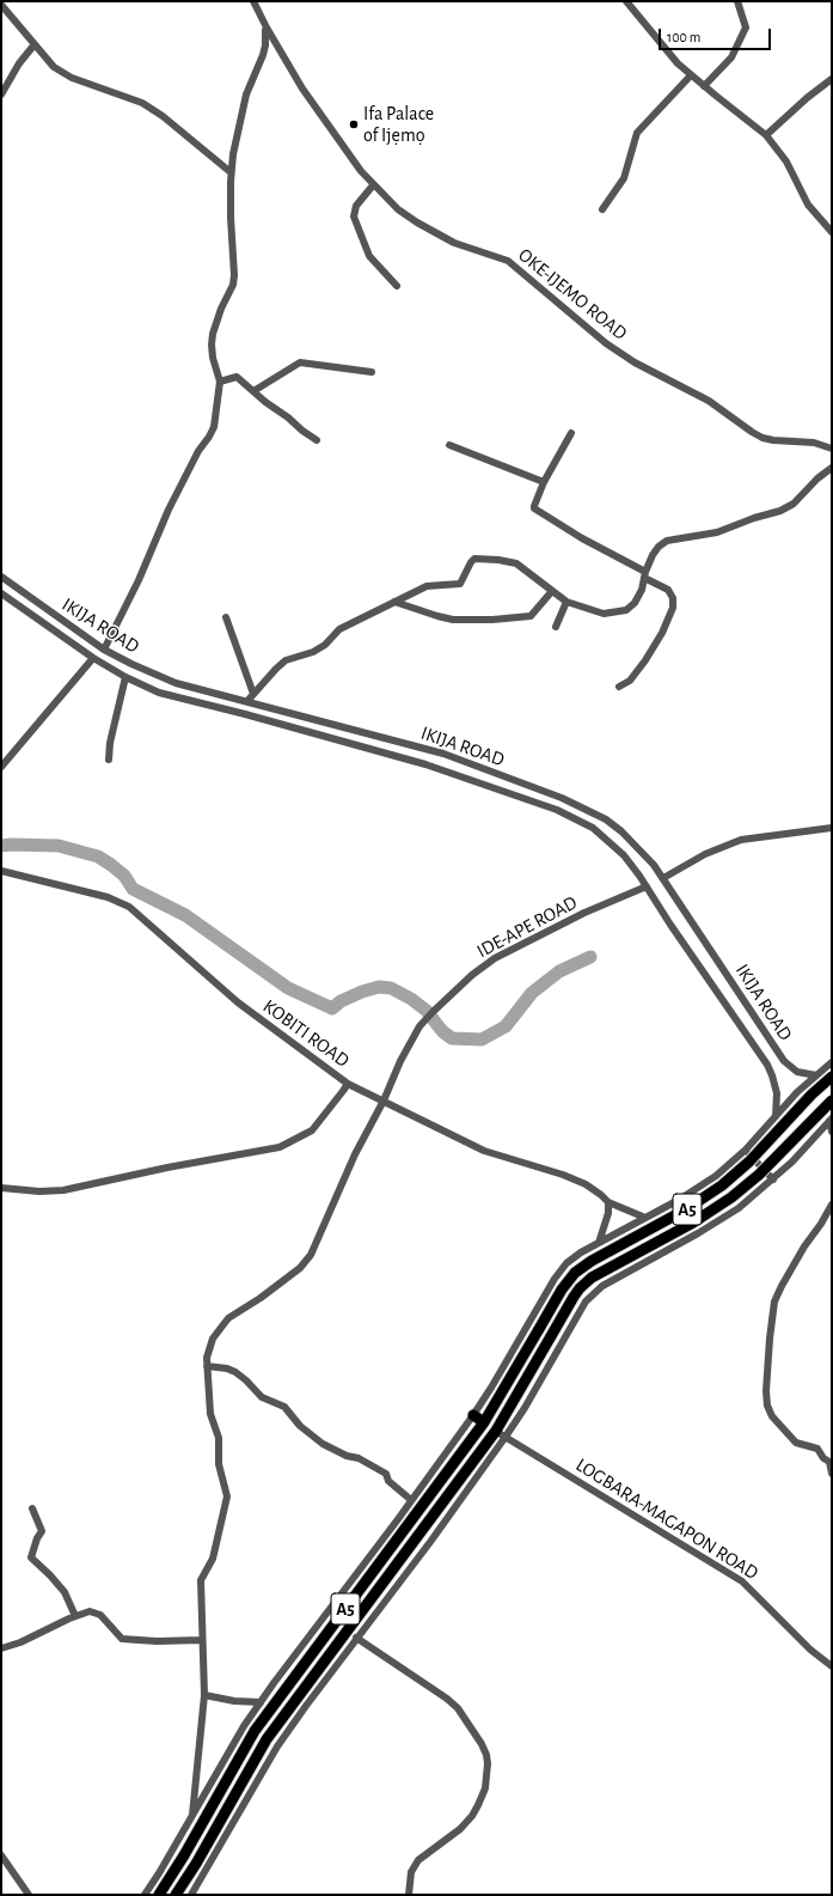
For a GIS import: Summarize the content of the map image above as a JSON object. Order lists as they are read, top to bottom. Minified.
{"streets":{"highway":["A5"],"street":["OKE-IJEMO ROAD","IKIJA ROAD","IDE-APE ROAD","KOBITI ROAD","LOGBARA-MAGAPON ROAD"]},"crossings":[["IKIJA ROAD","IDE-APE ROAD"],["IDE-APE ROAD","KOBITI ROAD"],["A5","LOGBARA-MAGAPON ROAD"]],"places":["Ifa Palace of Ijẹmọ"],"scale_bar":"100 m"}
